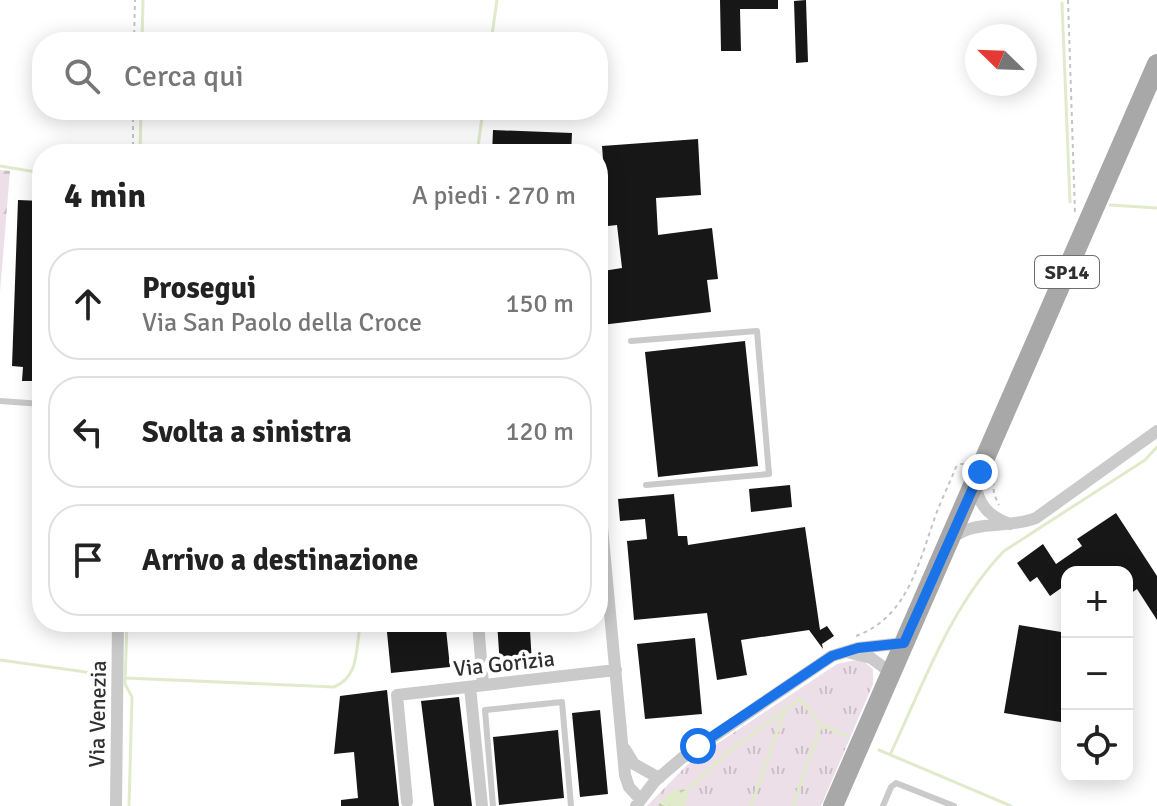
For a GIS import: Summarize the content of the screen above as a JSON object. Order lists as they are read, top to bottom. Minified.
{"streets":{"main road":["SP14"],"street":["Via Gorizia","Via Venezia"]},"north":"top left","page":{"search":"Cerca qui","heading":["4 min","A piedi · 270 m"],"list":[["Prosegui","Via San Paolo della Croce","150 m"],["Svolta a sinistra","120 m"],"Arrivo a destinazione"],"map_buttons":["+","−"]}}
